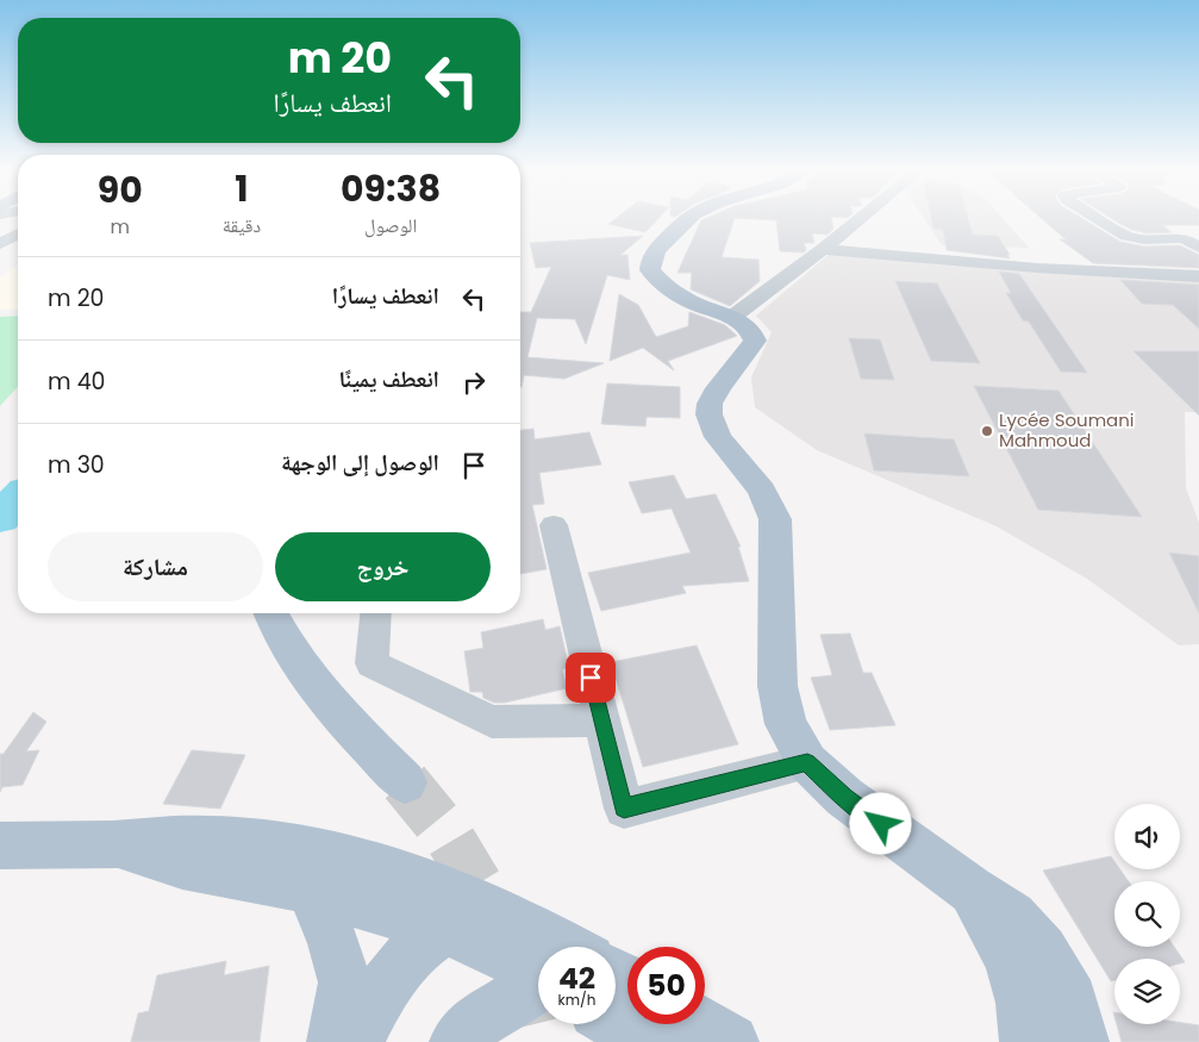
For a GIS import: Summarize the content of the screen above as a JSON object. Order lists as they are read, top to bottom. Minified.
{"places":["Lycée Soumani Mahmoud"],"page":{"turn":["20 m","انعطف يسارًا"],"eta":["09:38","الوصول","1","دقيقة","90","m"],"list":[{"name":"انعطف يسارًا","value":"20 m"},{"name":"انعطف يمينًا","value":"40 m"},{"name":"الوصول إلى الوجهة","value":"30 m"}],"buttons":["خروج","مشاركة"],"speed":"42 km/h","limit":"50"}}
